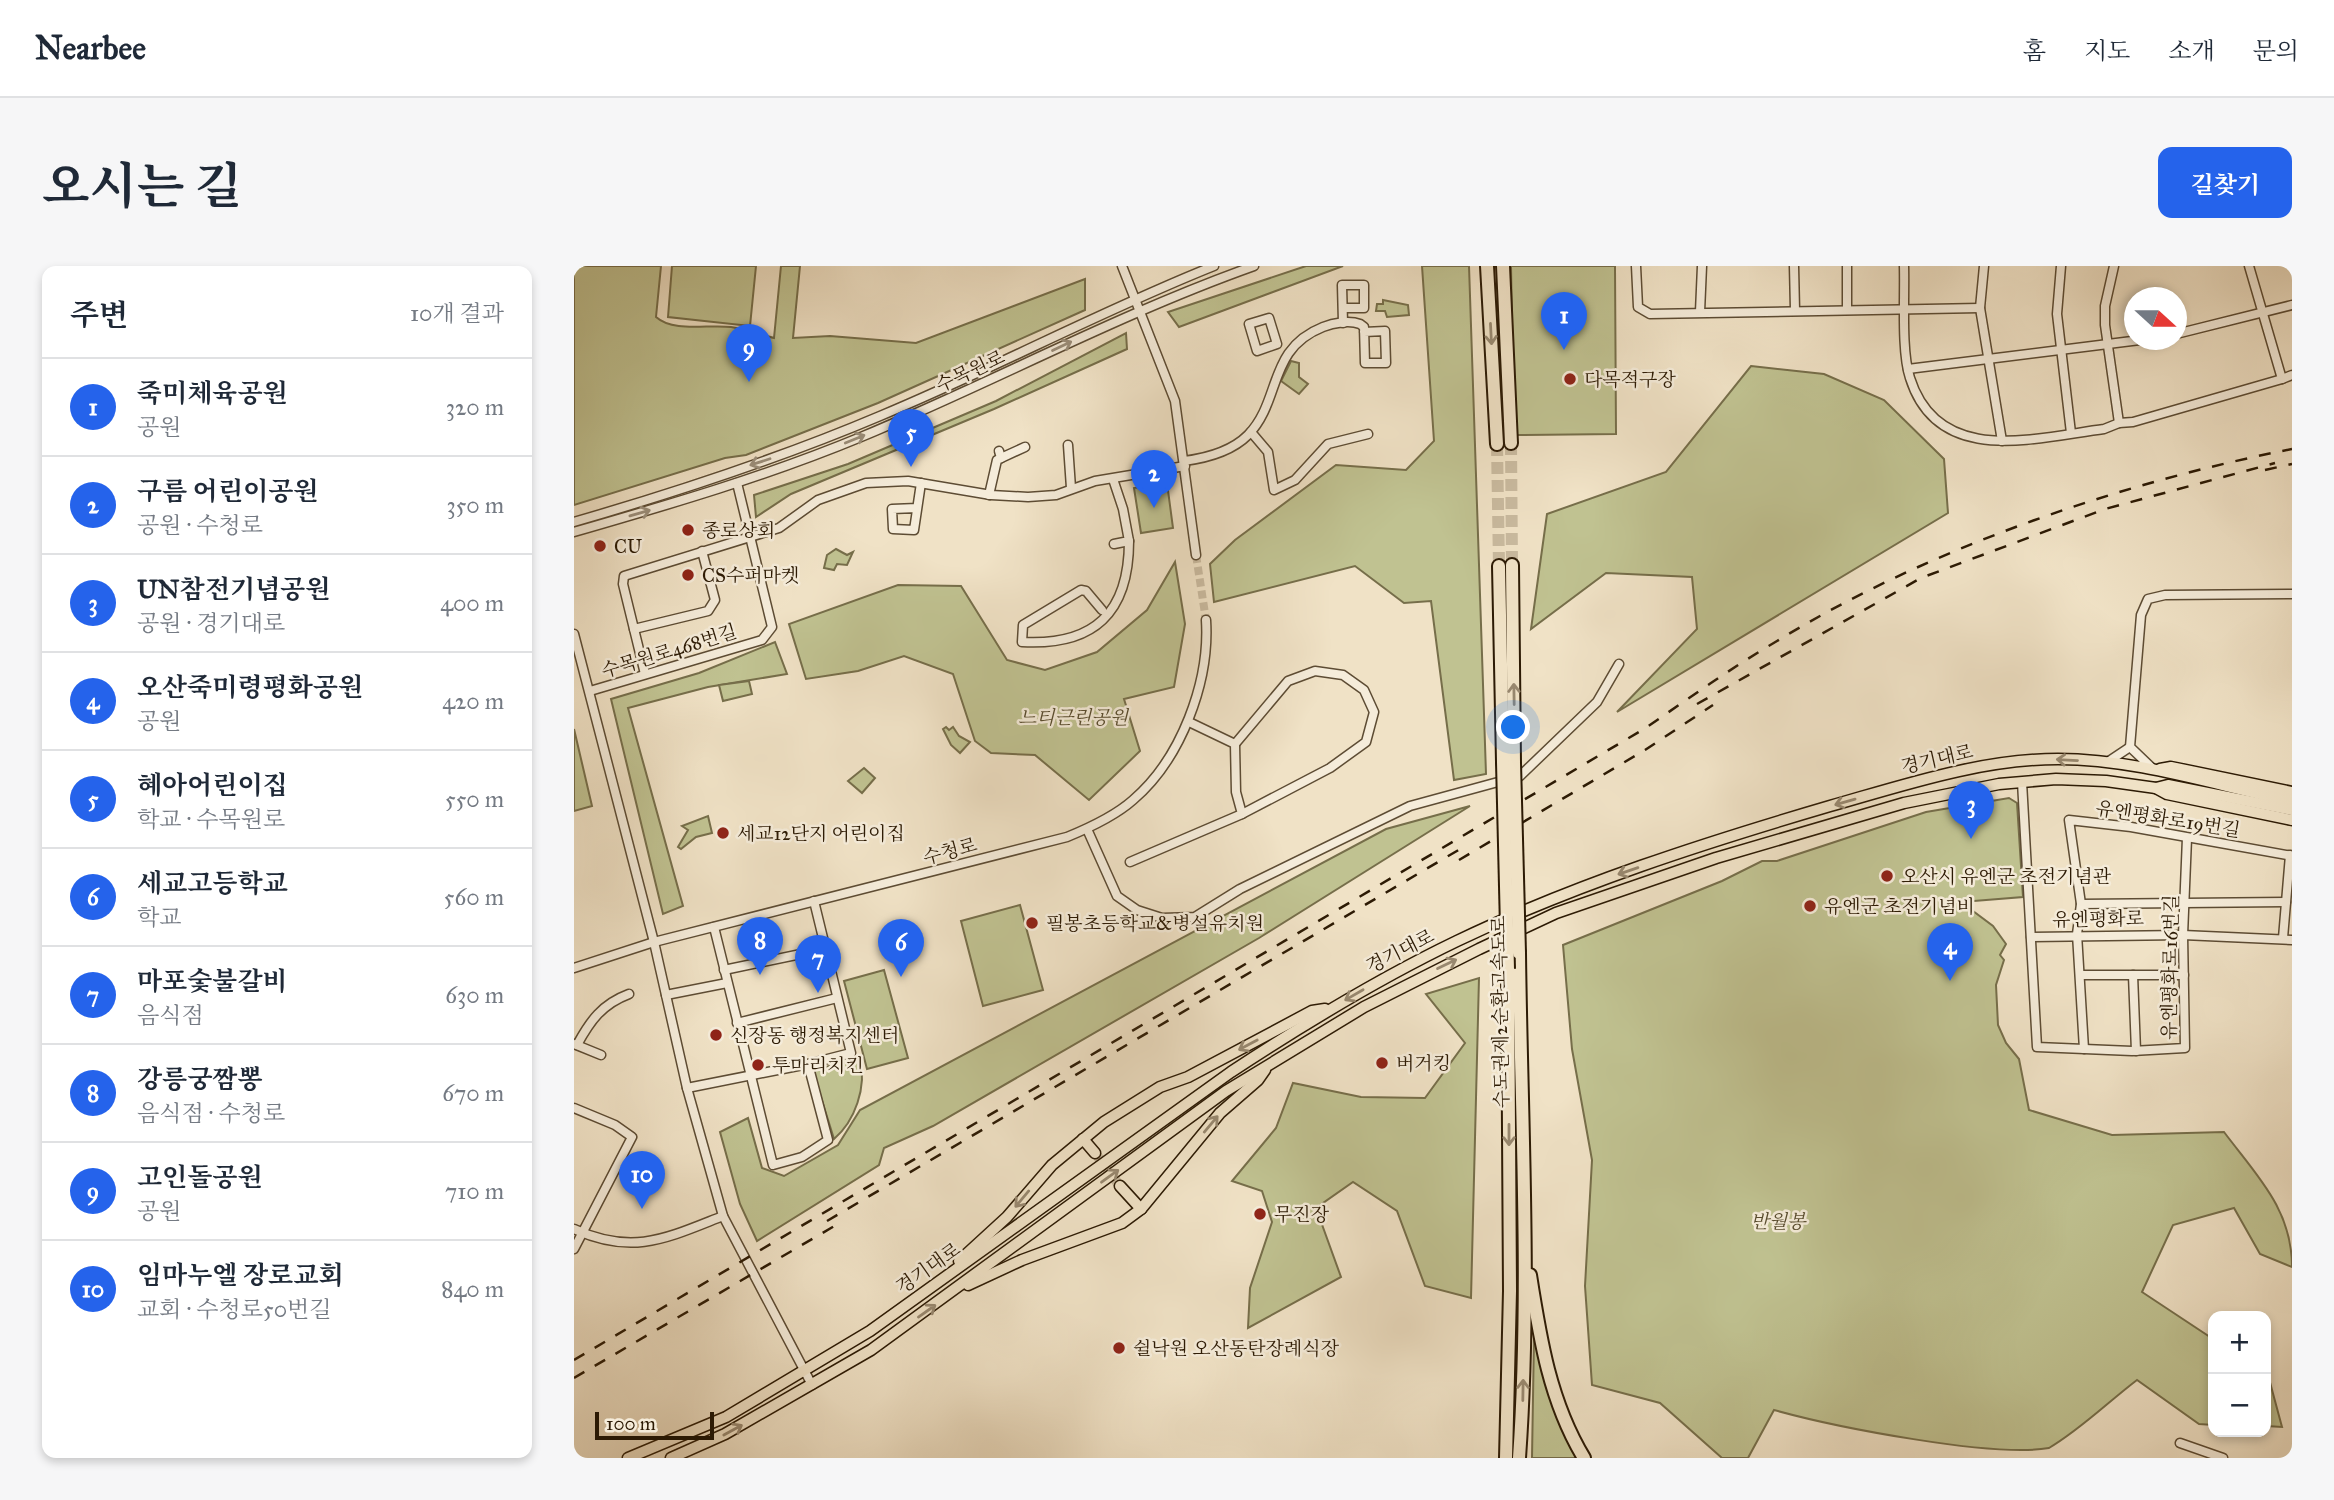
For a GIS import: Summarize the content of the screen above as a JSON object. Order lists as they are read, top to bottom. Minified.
{"streets":{"highway":["수도권제2순환고속도로"],"main road":["경기대로"],"street":["수목원로","수목원로468번길","유엔평화로19번길","수청로","유엔평화로","유엔평화로16번길"]},"crossings":[["수목원로","수목원로468번길"],["유엔평화로19번길","유엔평화로"],["유엔평화로19번길","유엔평화로16번길"],["유엔평화로","유엔평화로16번길"]],"parks":["느티근린공원","반월봉"],"places":["다목적구장","종로상회","CU","CS수퍼마켓","세교12단지 어린이집","오산시 유엔군 초전기념관","유엔군 초전기념비","필봉초등학교&병설유치원","신장동 행정복지센터","버거킹","투마리치킨","무진장","쉴낙원 오산동탄장례식장"],"scale_bar":"100 m","north":"right","page":{"header":"Nearbee","nav":["홈","지도","소개","문의"],"title":"오시는 길","buttons":"길찾기","heading":["주변","10개 결과"],"pins":["1","9","5","2","3","8","6","4","7","10"],"list":[{"mark":"1","name":"죽미체육공원","note":"공원","value":"320 m"},{"mark":"2","name":"구름 어린이공원","note":"공원 · 수청로","value":"350 m"},{"mark":"3","name":"UN참전기념공원","note":"공원 · 경기대로","value":"400 m"},{"mark":"4","name":"오산죽미령평화공원","note":"공원","value":"420 m"},{"mark":"5","name":"혜아어린이집","note":"학교 · 수목원로","value":"550 m"},{"mark":"6","name":"세교고등학교","note":"학교","value":"560 m"},{"mark":"7","name":"마포숯불갈비","note":"음식점","value":"630 m"},{"mark":"8","name":"강릉궁짬뽕","note":"음식점 · 수청로","value":"670 m"},{"mark":"9","name":"고인돌공원","note":"공원","value":"710 m"},{"mark":"10","name":"임마누엘 장로교회","note":"교회 · 수청로50번길","value":"840 m"}],"map_buttons":["+","−"],"scale":"100 m"}}
